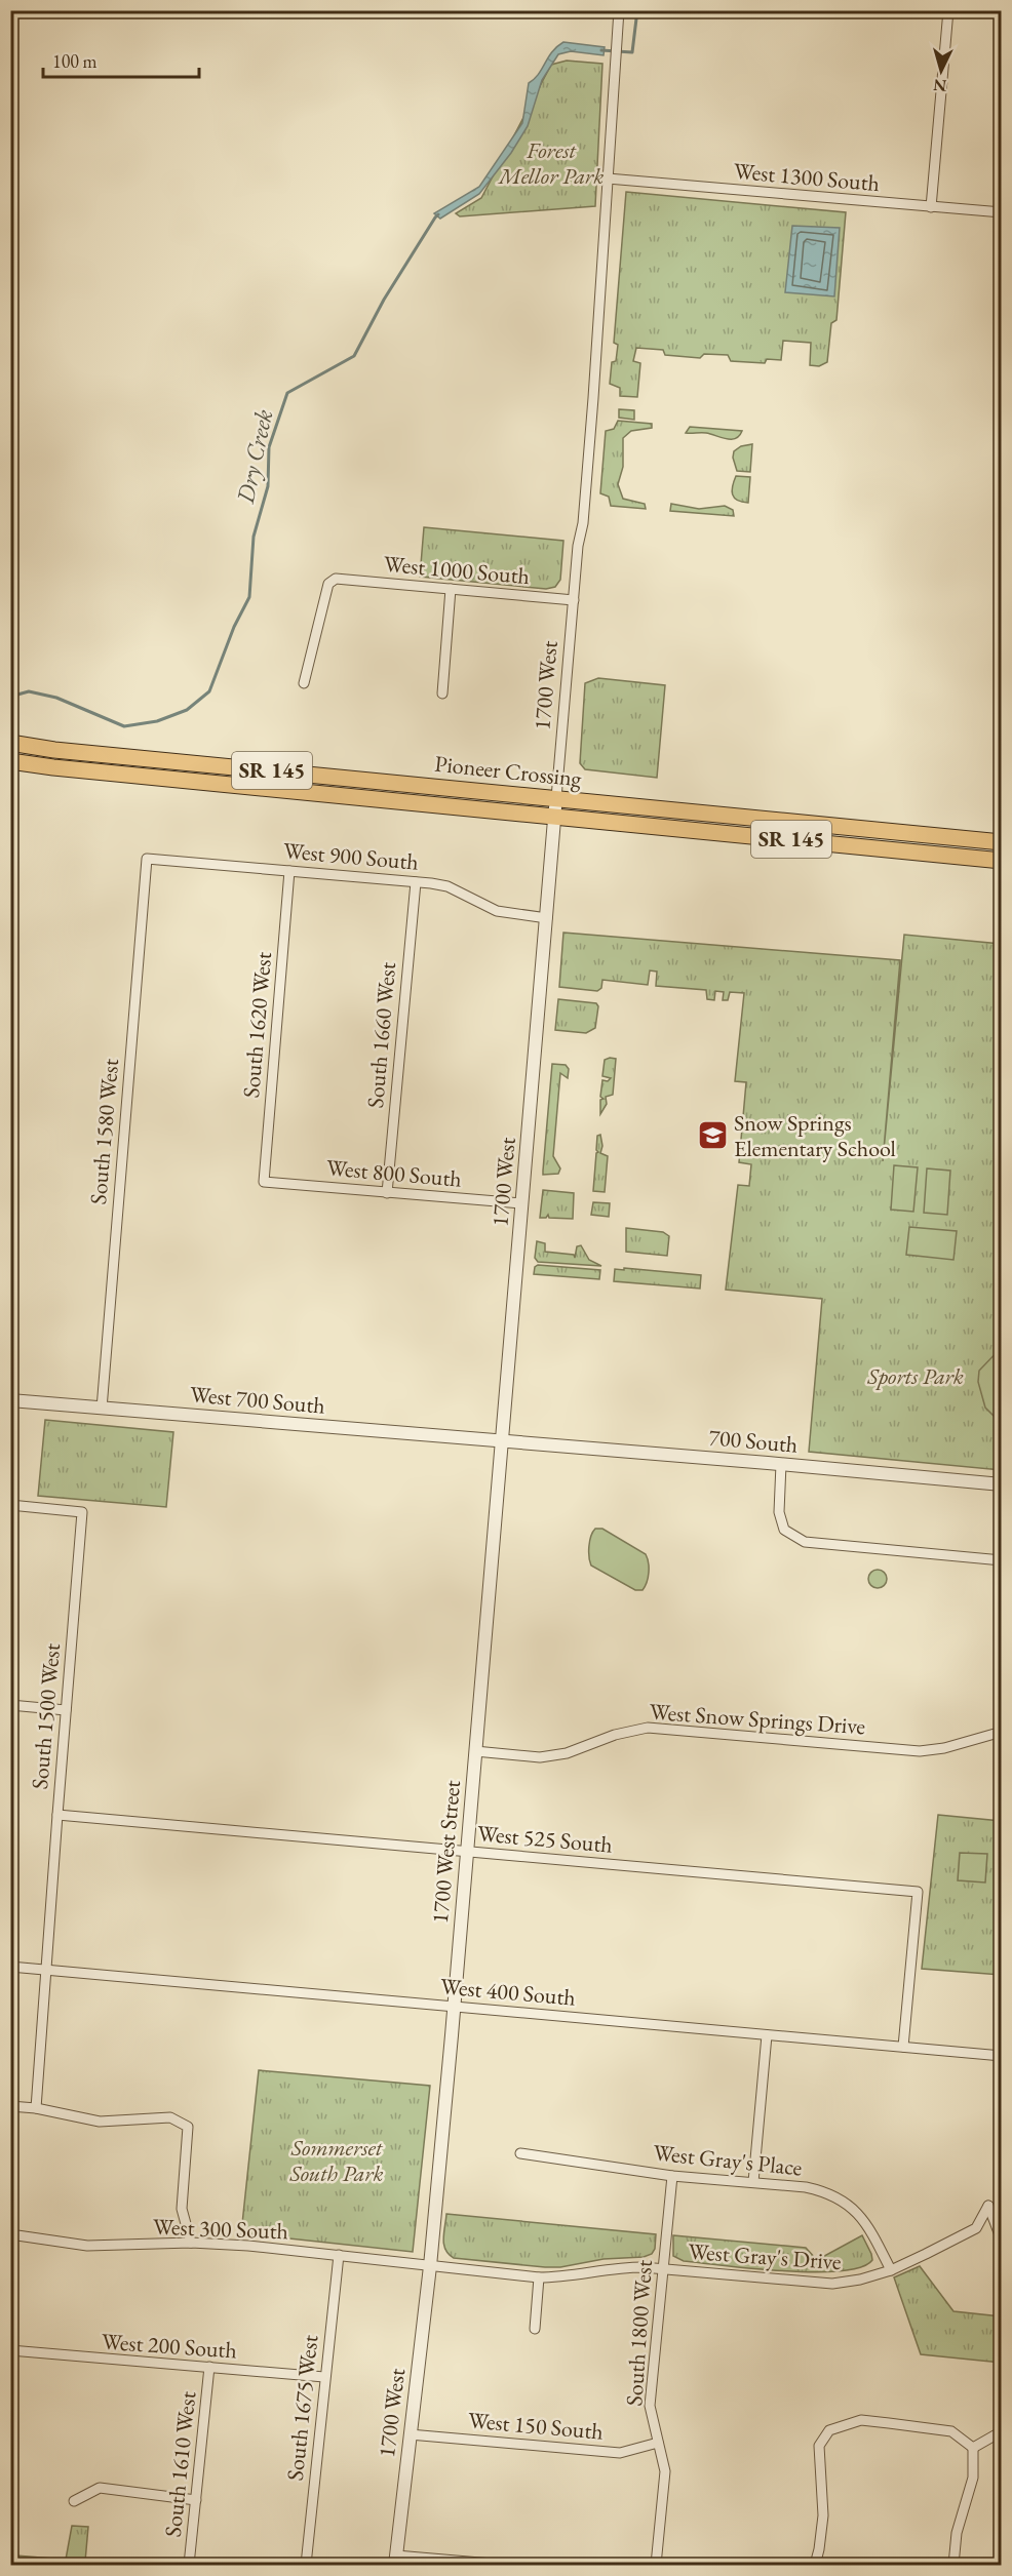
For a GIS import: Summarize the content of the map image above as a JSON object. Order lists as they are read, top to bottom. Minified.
{"streets":{"highway":["SR 145","Pioneer Crossing"],"street":["West 1300 South","West 1000 South","1700 West","West 900 South","South 1620 West","South 1660 West","South 1580 West","West 800 South","West 700 South","700 South","South 1500 West","West Snow Springs Drive","West 525 South","1700 West Street","West 400 South","West Gray's Place","West 300 South","West Gray's Drive","South 1800 West","West 200 South","South 1675 West","West 150 South","South 1610 West"]},"crossings":[["West 1300 South","1700 West"],["West 1000 South","1700 West"],["1700 West","Pioneer Crossing"],["1700 West","West 900 South"],["1700 West","West 800 South"],["1700 West","West 700 South"],["1700 West","700 South"],["1700 West","1700 West Street"],["1700 West","West 300 South"],["1700 West","West 150 South"],["West 900 South","South 1620 West"],["West 900 South","South 1660 West"],["West 900 South","South 1580 West"],["South 1620 West","West 800 South"],["South 1660 West","West 800 South"],["South 1580 West","West 700 South"],["West 700 South","700 South"],["West 700 South","1700 West Street"],["700 South","1700 West Street"],["South 1500 West","West 525 South"],["South 1500 West","West 400 South"],["West Snow Springs Drive","1700 West Street"],["West 525 South","1700 West Street"],["West 525 South","West 400 South"],["1700 West Street","West 400 South"],["1700 West Street","West 300 South"],["West Gray's Place","West Gray's Drive"],["West Gray's Place","South 1800 West"],["West 300 South","West Gray's Drive"],["West 300 South","South 1675 West"],["West Gray's Drive","South 1800 West"],["South 1800 West","West 150 South"],["West 200 South","South 1675 West"],["West 200 South","South 1610 West"]],"water":["Dry Creek"],"parks":["Forest Mellor Park","Sports Park","Sommerset South Park"],"places":{"school or university":["Snow Springs Elementary School"]},"scale_bar":"100 m","north":"bottom"}
